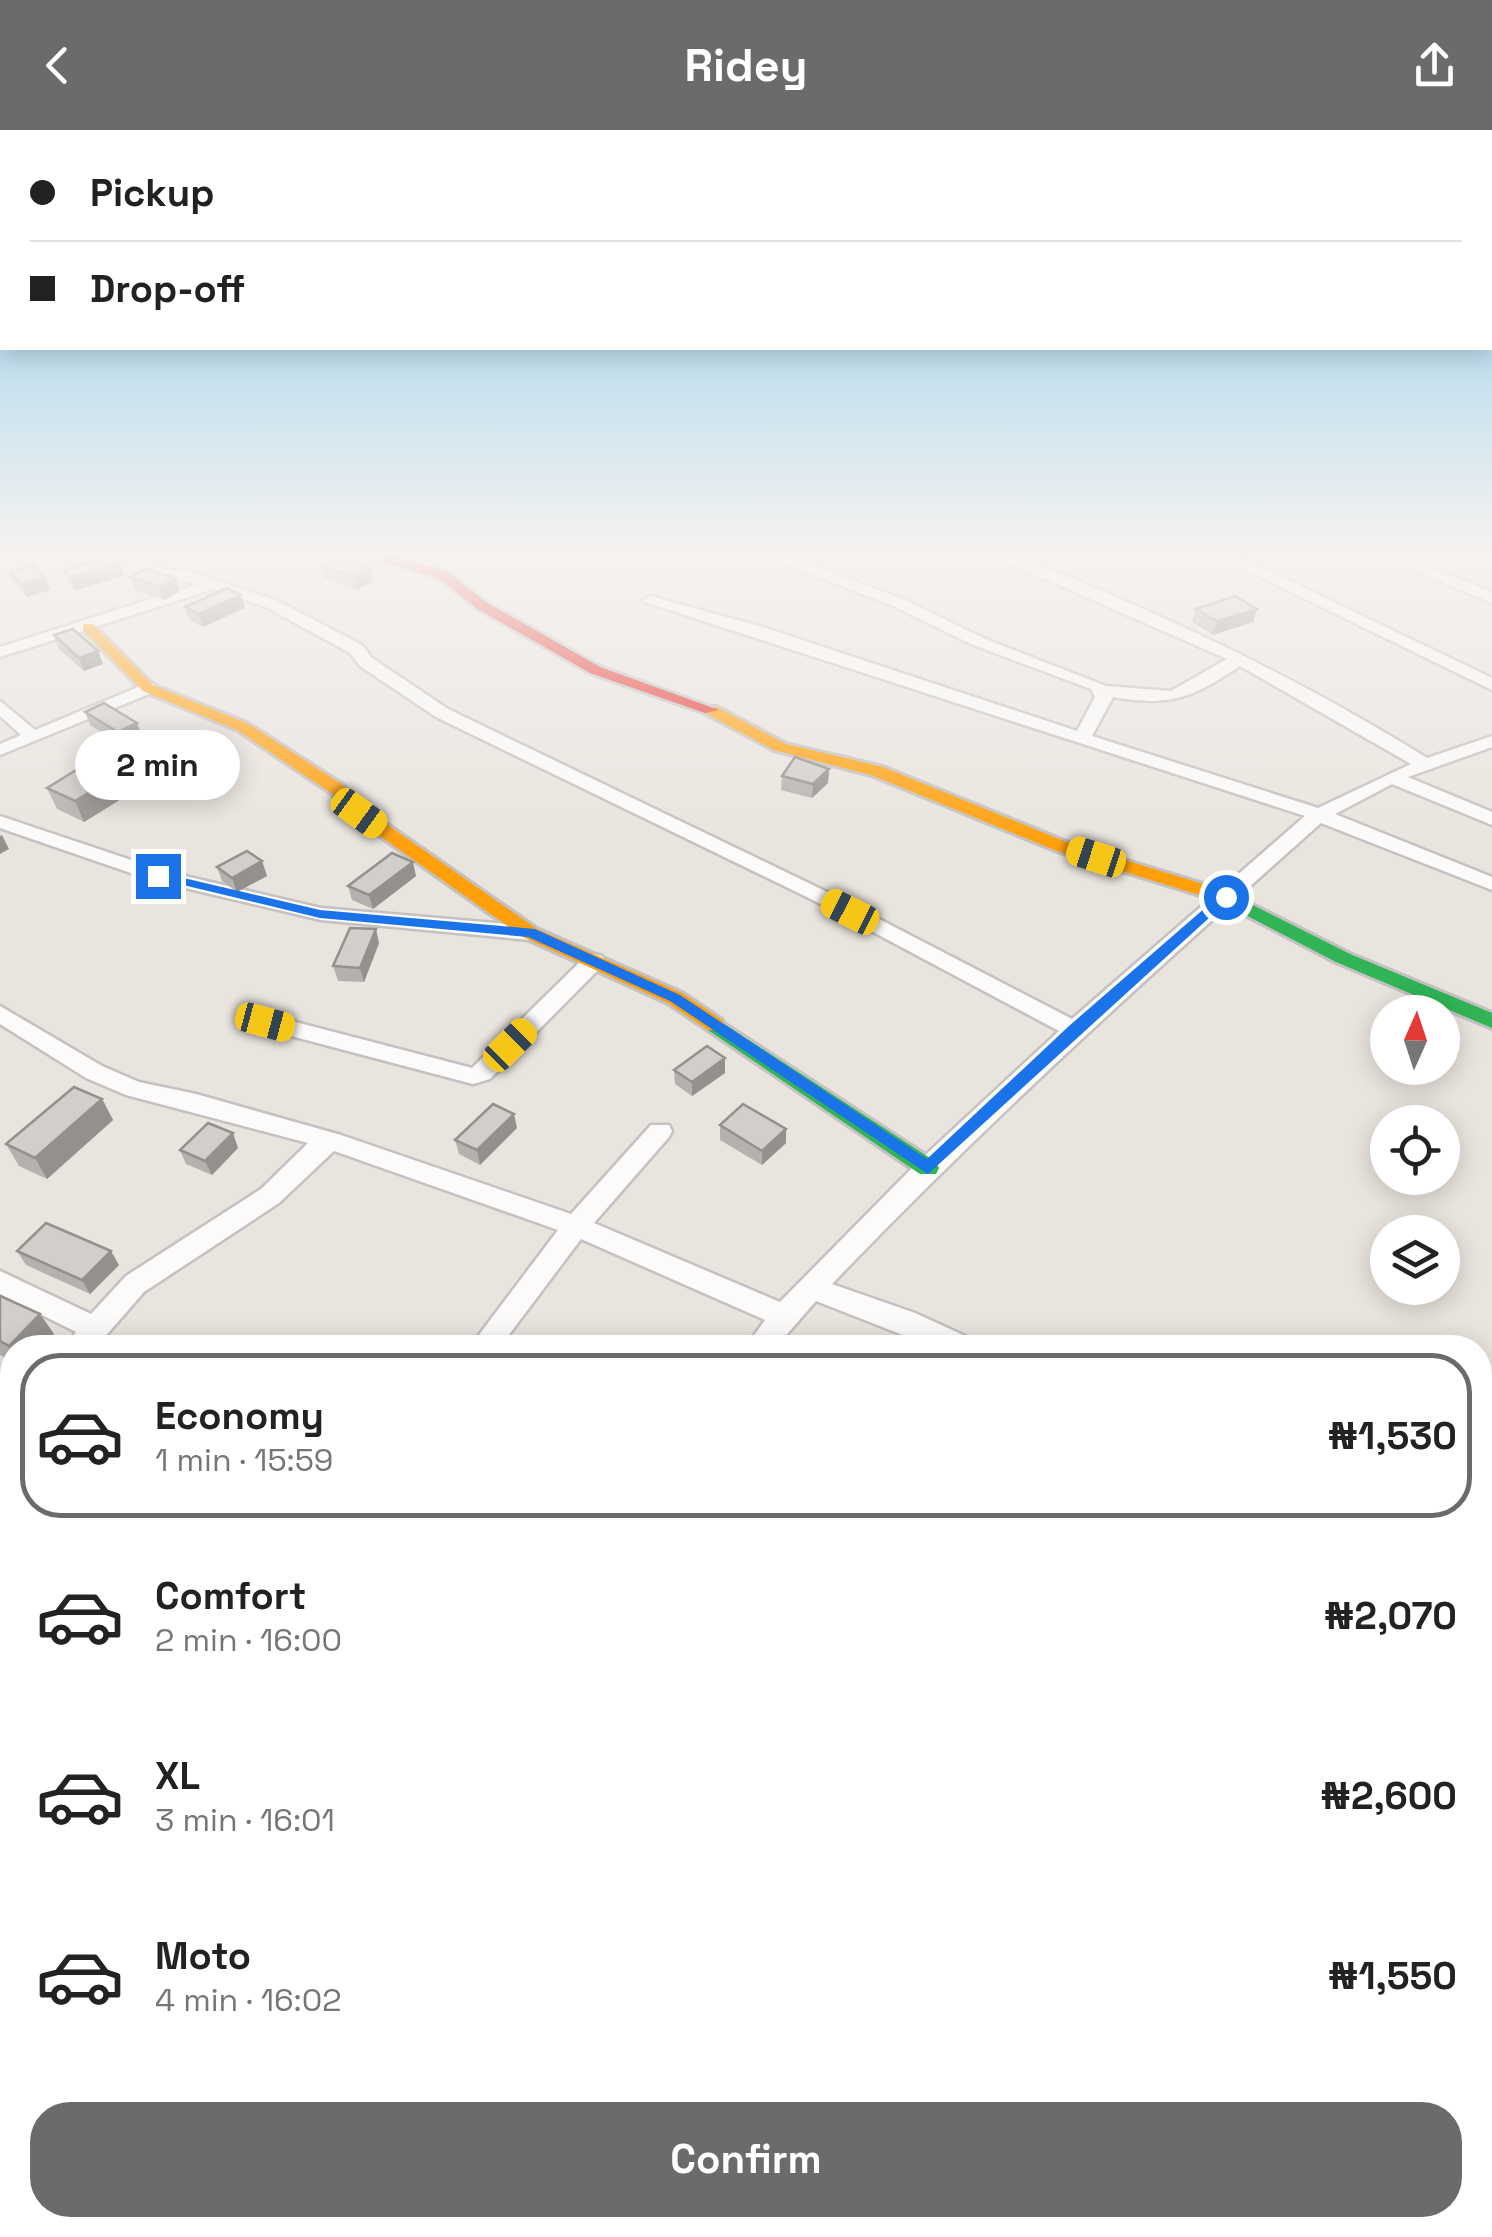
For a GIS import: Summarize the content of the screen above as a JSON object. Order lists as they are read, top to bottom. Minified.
{"north":"top","page":{"header":"Ridey","banner":["Pickup","Drop-off"],"bubble":"2 min","list":[{"name":"Economy","note":"1 min · 15:59","value":"₦1,530"},{"name":"Comfort","note":"2 min · 16:00","value":"₦2,070"},{"name":"XL","note":"3 min · 16:01","value":"₦2,600"},{"name":"Moto","note":"4 min · 16:02","value":"₦1,550"}],"buttons":"Confirm"}}
